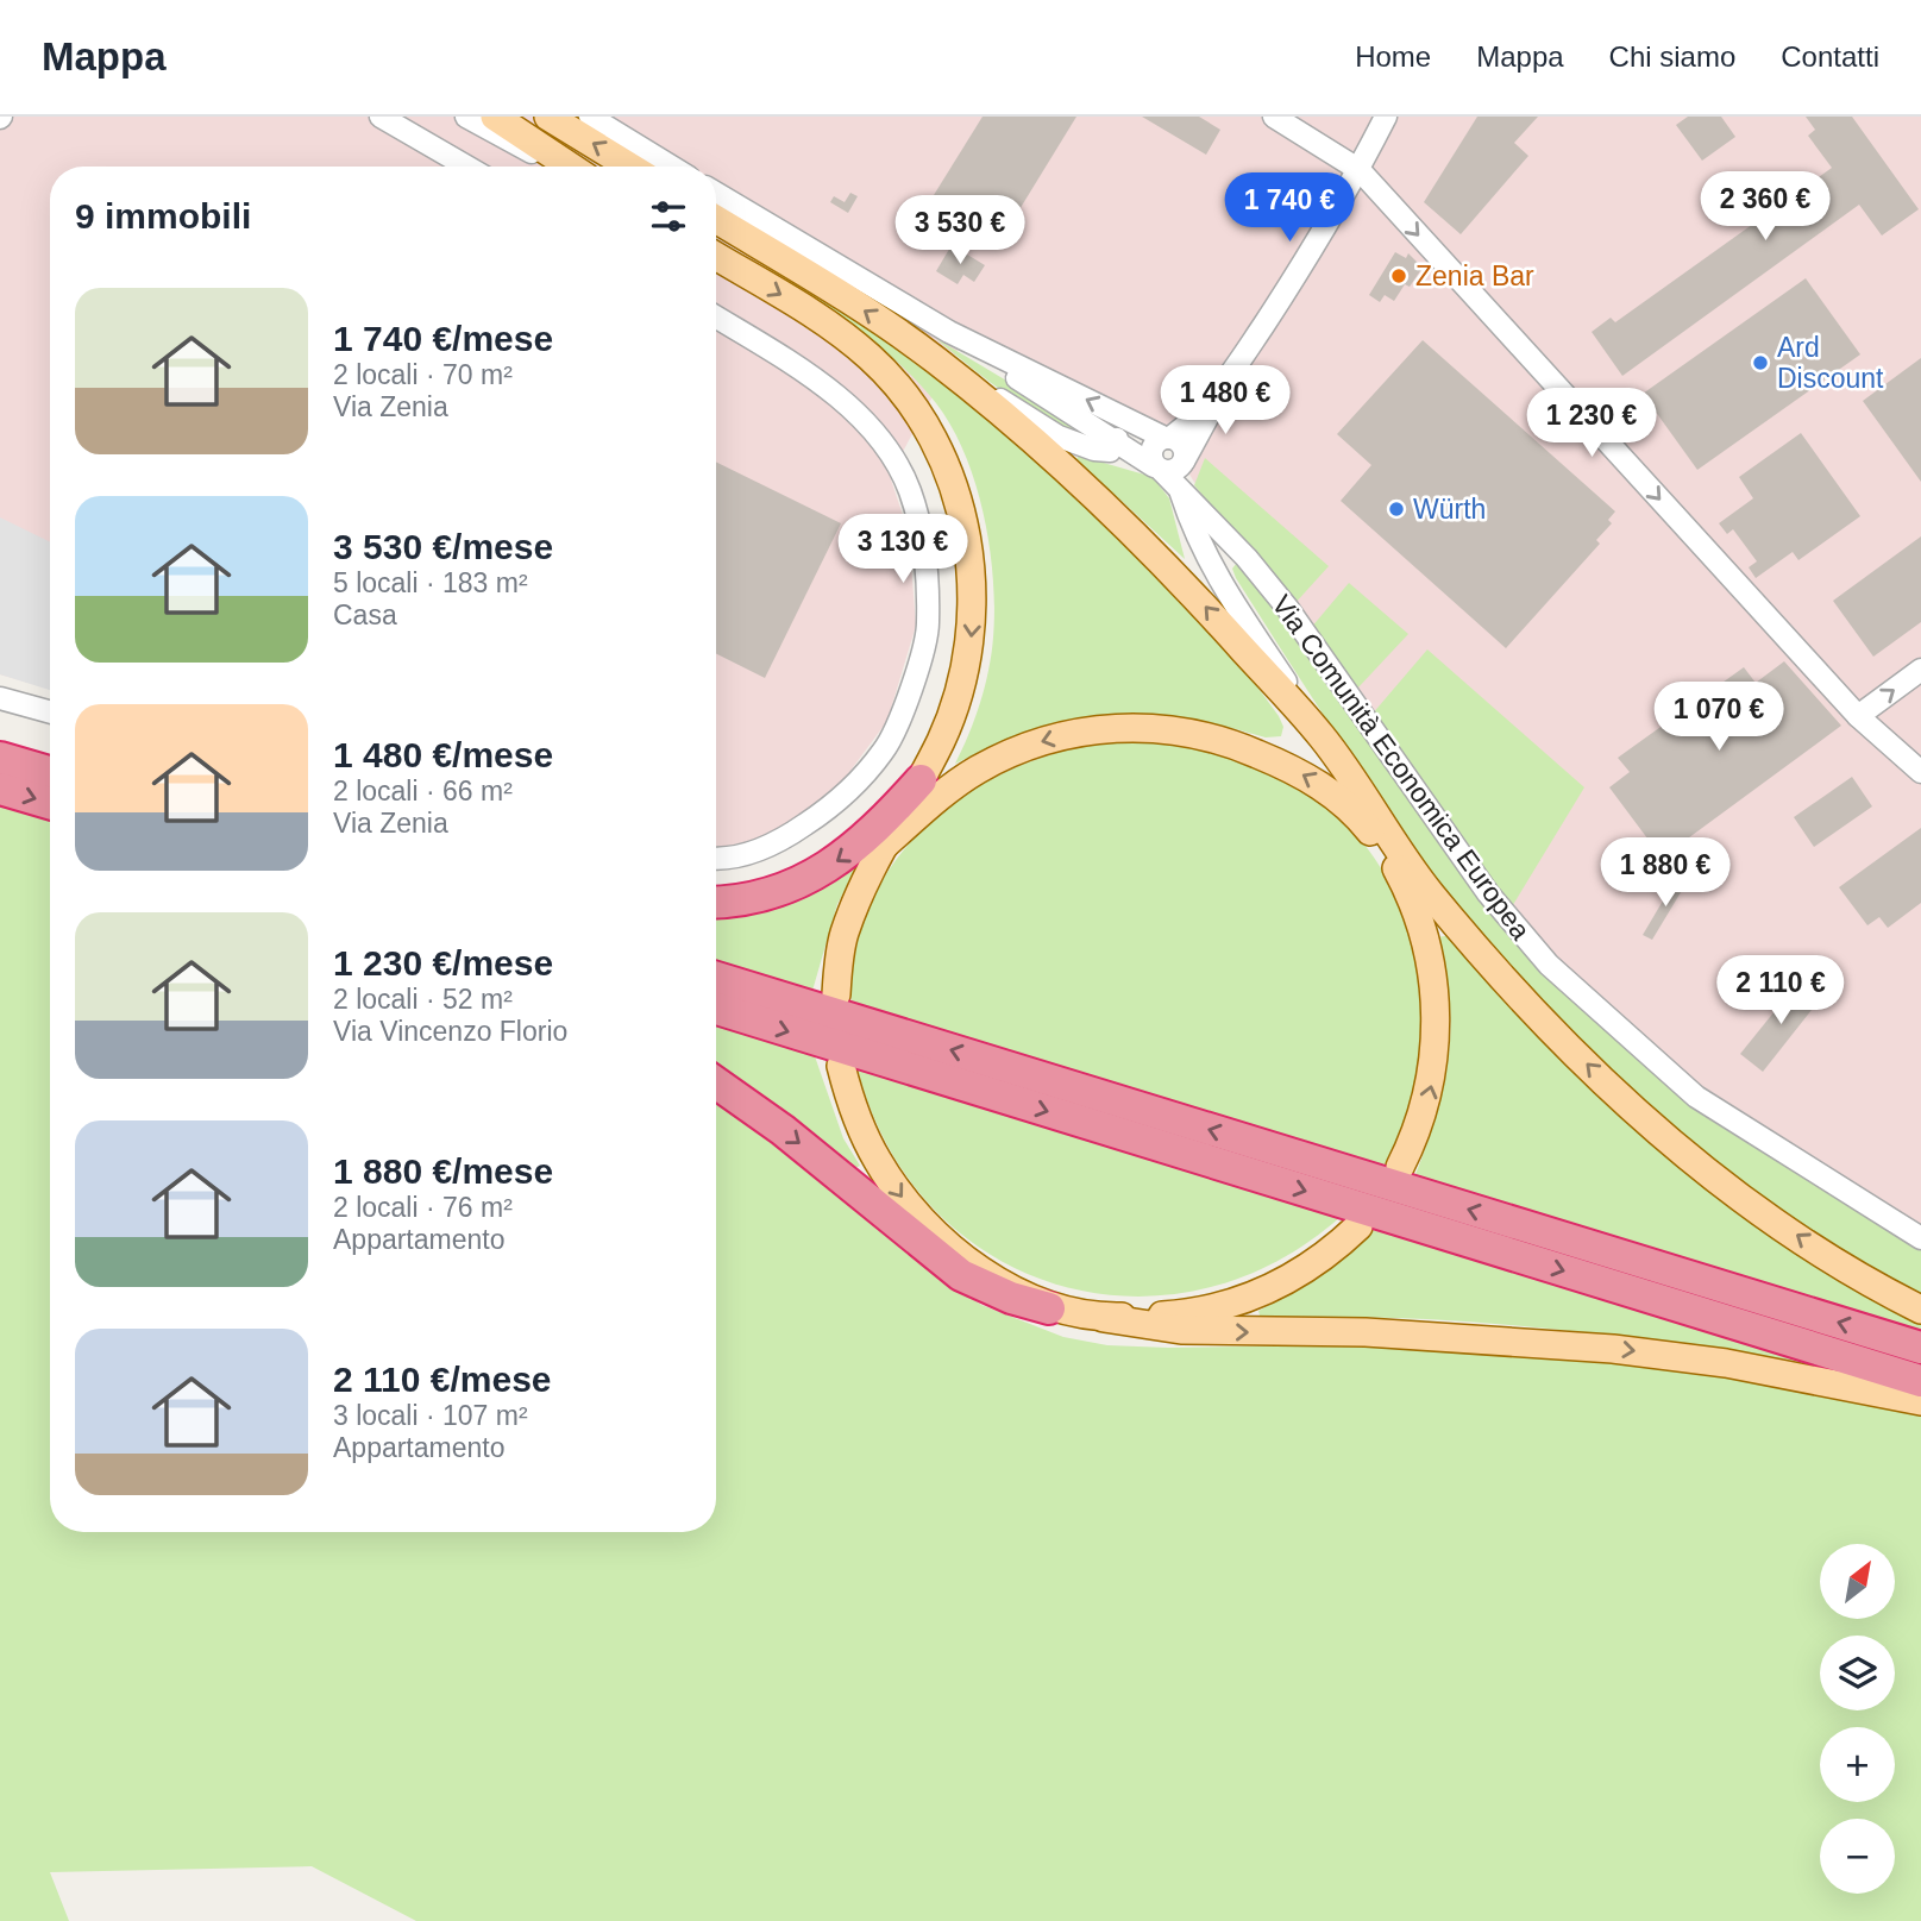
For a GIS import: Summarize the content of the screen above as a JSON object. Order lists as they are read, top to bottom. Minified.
{"streets":{"street":["Via Comunità Economica Europea"]},"places":["Zenia Bar","Ard Discount","Würth"],"north":"top right","page":{"header":"Mappa","nav":["Home","Mappa","Chi siamo","Contatti"],"heading":"9 immobili","price":["2 360 €","1 740 €","3 530 €","1 480 €","1 230 €","3 130 €","1 070 €","1 880 €","2 110 €"],"list":[{"name":"1 740 €/mese","note":"2 locali · 70 m² · Via Zenia"},{"name":"3 530 €/mese","note":"5 locali · 183 m² · Casa"},{"name":"1 480 €/mese","note":"2 locali · 66 m² · Via Zenia"},{"name":"1 230 €/mese","note":"2 locali · 52 m² · Via Vincenzo Florio"},{"name":"1 880 €/mese","note":"2 locali · 76 m² · Appartamento"},{"name":"2 110 €/mese","note":"3 locali · 107 m² · Appartamento"}],"map_buttons":["+","−"]}}
